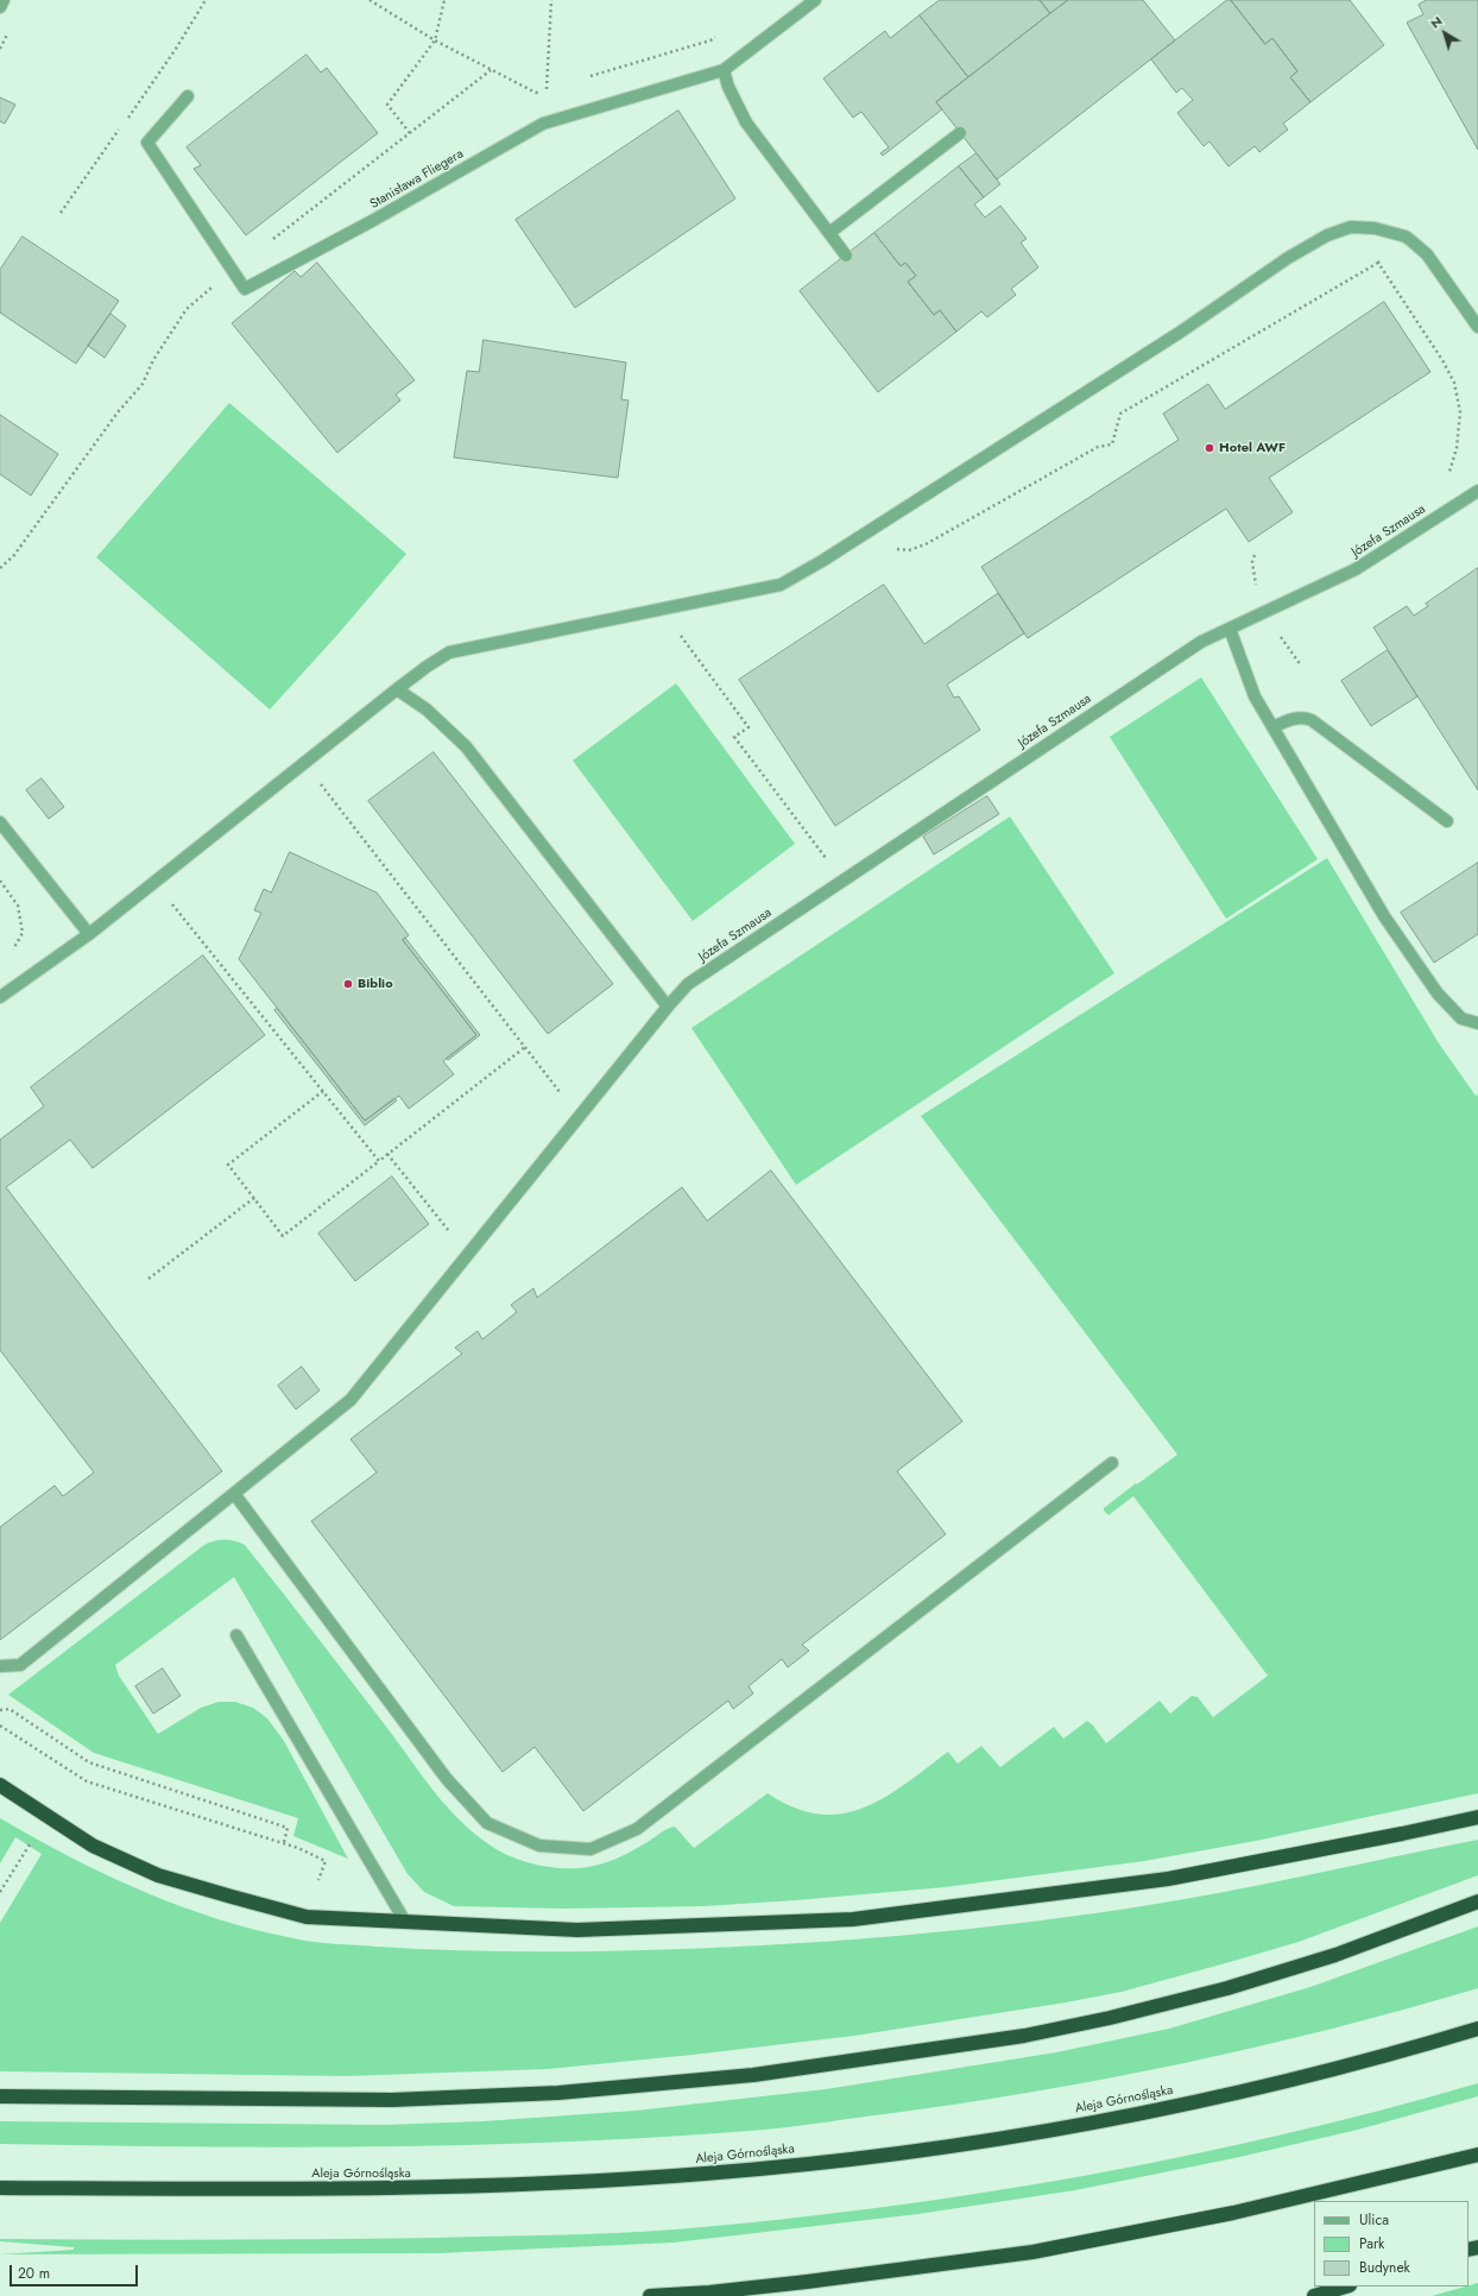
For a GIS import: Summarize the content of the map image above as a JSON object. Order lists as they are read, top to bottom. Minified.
{"streets":{"highway":["Aleja Górnośląska"],"street":["Stanisława Fliegera","Józefa Szmausa"]},"places":["Hotel AWF","Biblio"],"legend":["Ulica","Park","Budynek"],"scale_bar":"20 m","north":"top left"}
